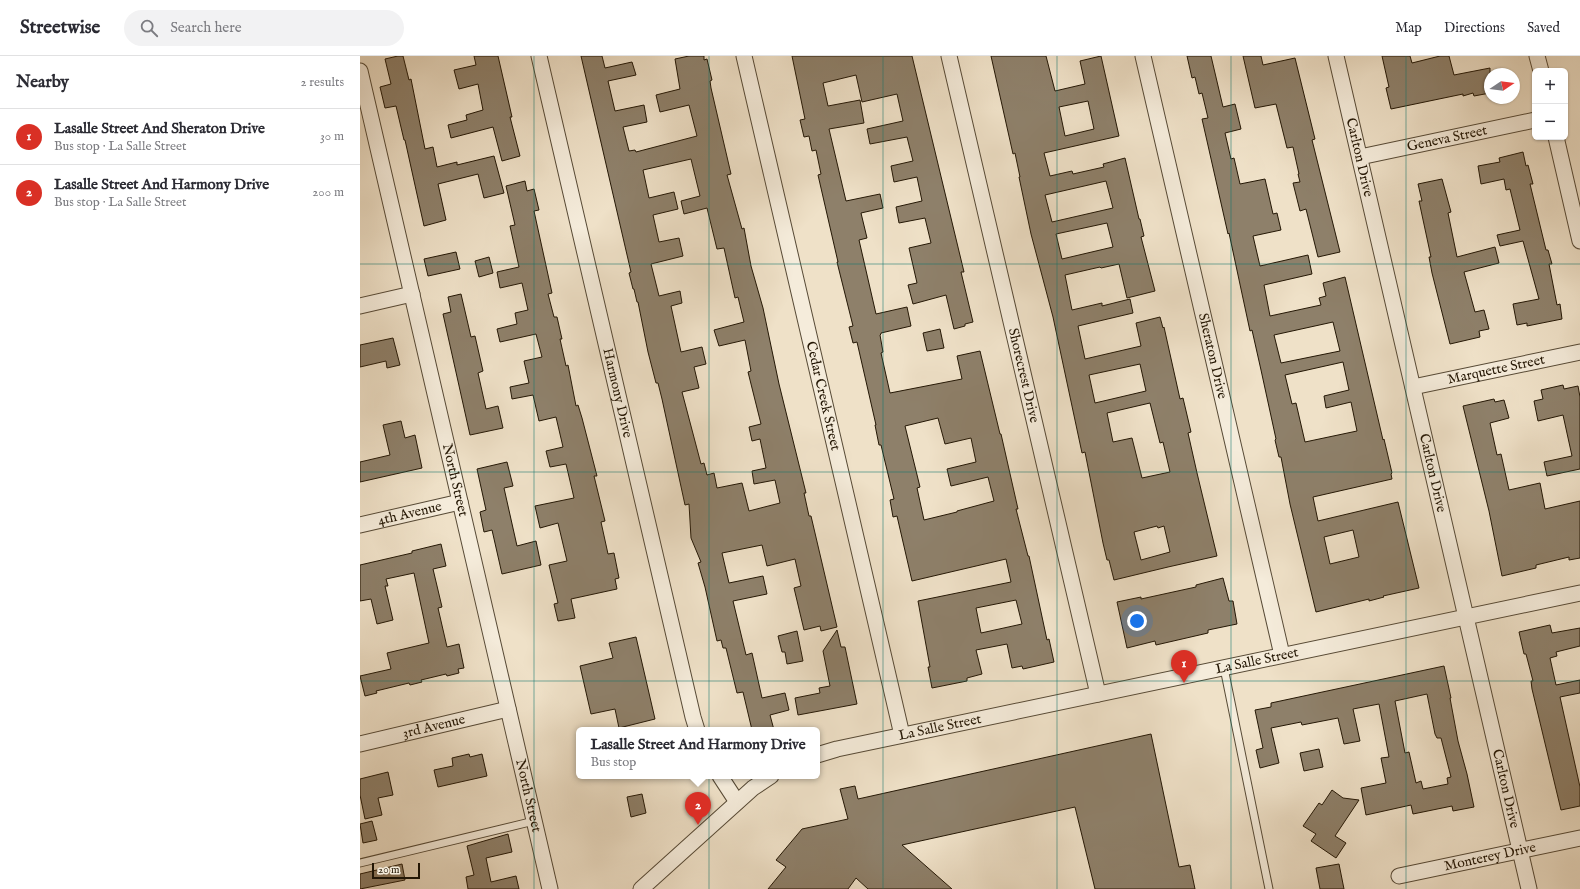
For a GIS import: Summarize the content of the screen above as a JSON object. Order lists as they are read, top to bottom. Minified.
{"streets":{"street":["Geneva Street","Carlton Drive","Sheraton Drive","Marquette Street","Shorecrest Drive","Harmony Drive","Cedar Creek Street","North Street","4th Avenue","La Salle Street","3rd Avenue","Monterey Drive"]},"crossings":[["Geneva Street","Carlton Drive"],["Carlton Drive","Marquette Street"],["Carlton Drive","La Salle Street"],["Carlton Drive","Monterey Drive"],["Sheraton Drive","La Salle Street"],["Shorecrest Drive","La Salle Street"],["Cedar Creek Street","La Salle Street"],["North Street","4th Avenue"],["North Street","3rd Avenue"]],"scale_bar":"20 m","north":"right","page":{"header":"Streetwise","search":"Search here","nav":["Map","Directions","Saved"],"heading":["Nearby","2 results"],"map_buttons":["+","−"],"list":[{"mark":"1","name":"Lasalle Street And Sheraton Drive","note":"Bus stop · La Salle Street","value":"30 m"},{"mark":"2","name":"Lasalle Street And Harmony Drive","note":"Bus stop · La Salle Street","value":"200 m"}],"pins":["1","2"],"popup":["Lasalle Street And Harmony Drive","Bus stop"],"scale":"20 m"}}
